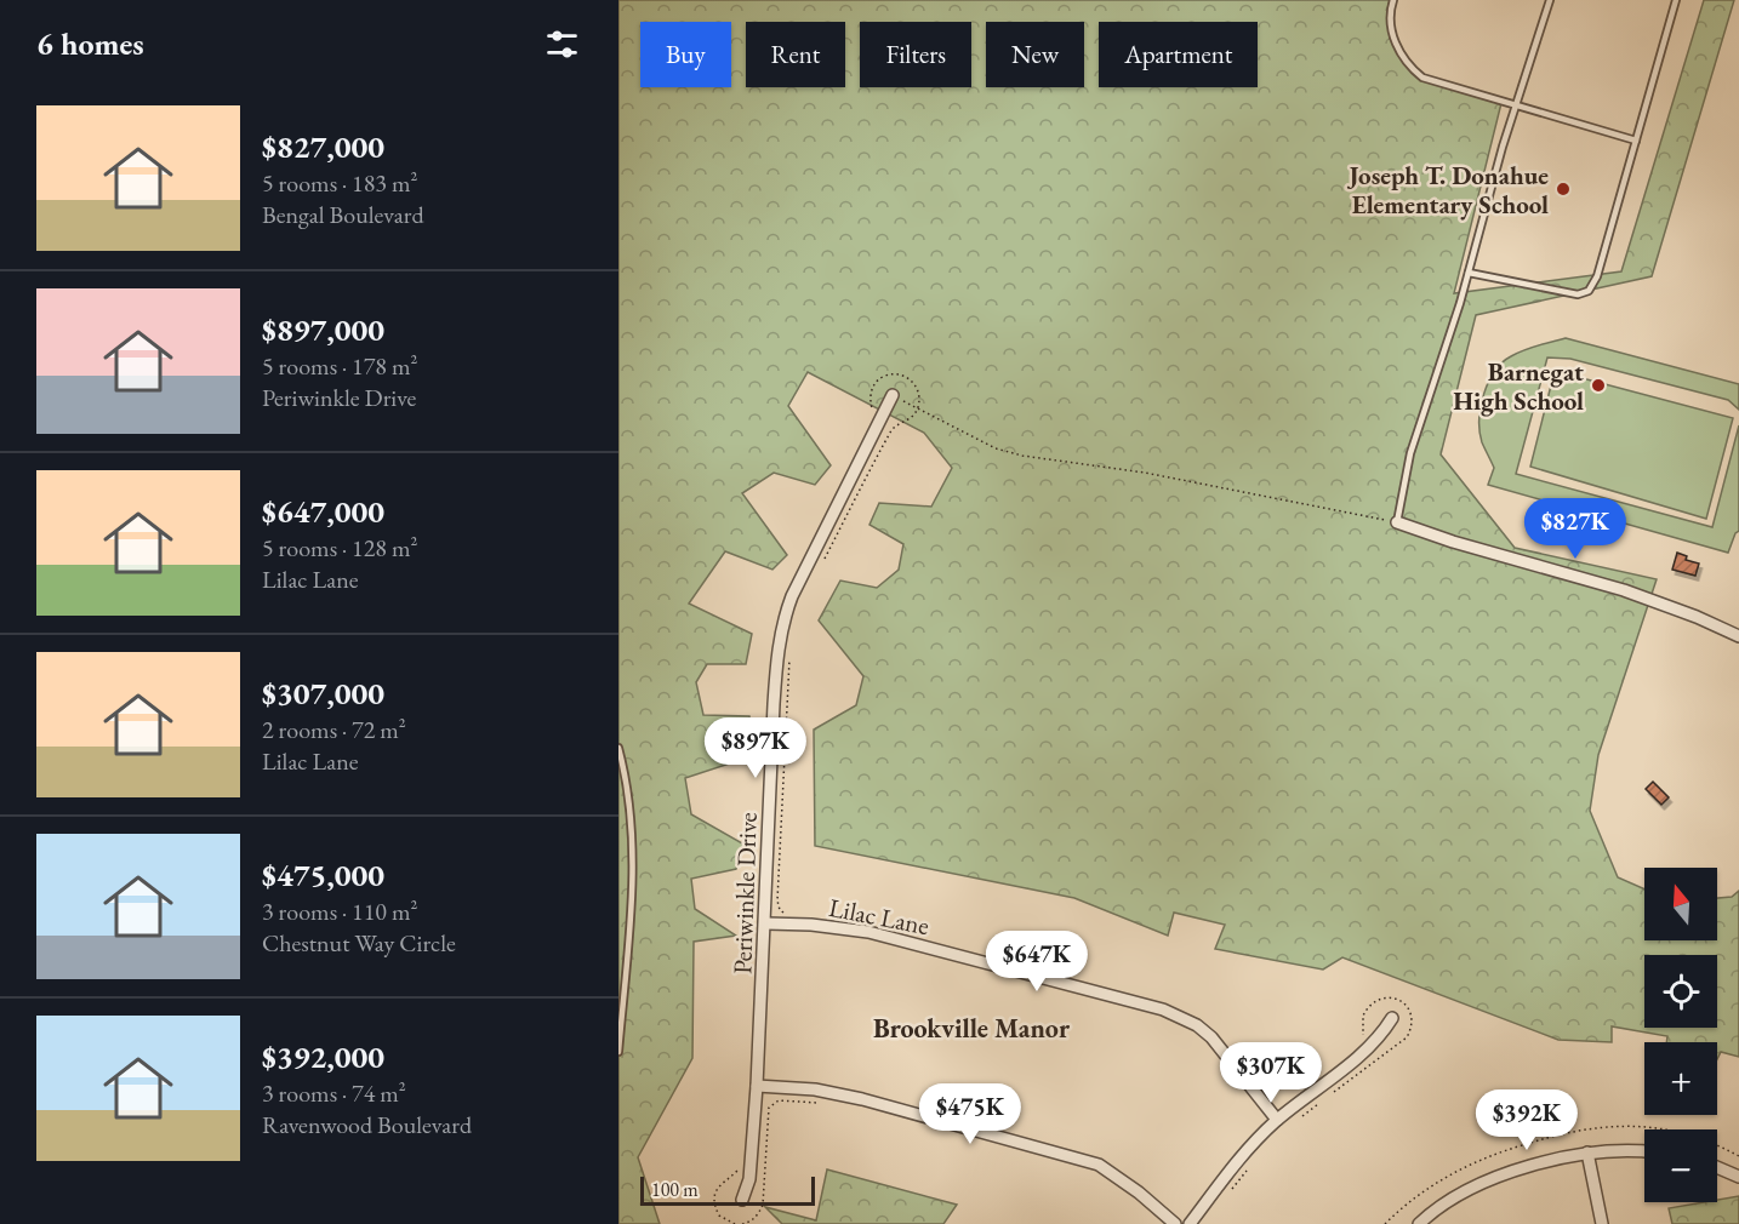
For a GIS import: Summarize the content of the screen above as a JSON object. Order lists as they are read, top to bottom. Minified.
{"streets":{"street":["Periwinkle Drive","Lilac Lane"]},"crossings":[["Periwinkle Drive","Lilac Lane"]],"districts":["Brookville Manor"],"places":["Joseph T. Donahue Elementary School","Barnegat High School"],"scale_bar":"100 m","north":"top","page":{"heading":"6 homes","chip":["Buy","Rent","Filters","New","Apartment"],"list":[{"name":"$827,000","note":"5 rooms · 183 m² · Bengal Boulevard"},{"name":"$897,000","note":"5 rooms · 178 m² · Periwinkle Drive"},{"name":"$647,000","note":"5 rooms · 128 m² · Lilac Lane"},{"name":"$307,000","note":"2 rooms · 72 m² · Lilac Lane"},{"name":"$475,000","note":"3 rooms · 110 m² · Chestnut Way Circle"},{"name":"$392,000","note":"3 rooms · 74 m² · Ravenwood Boulevard"}],"price":["$827K","$897K","$647K","$307K","$475K","$392K"],"map_buttons":["+","−"],"scale":"100 m"}}
